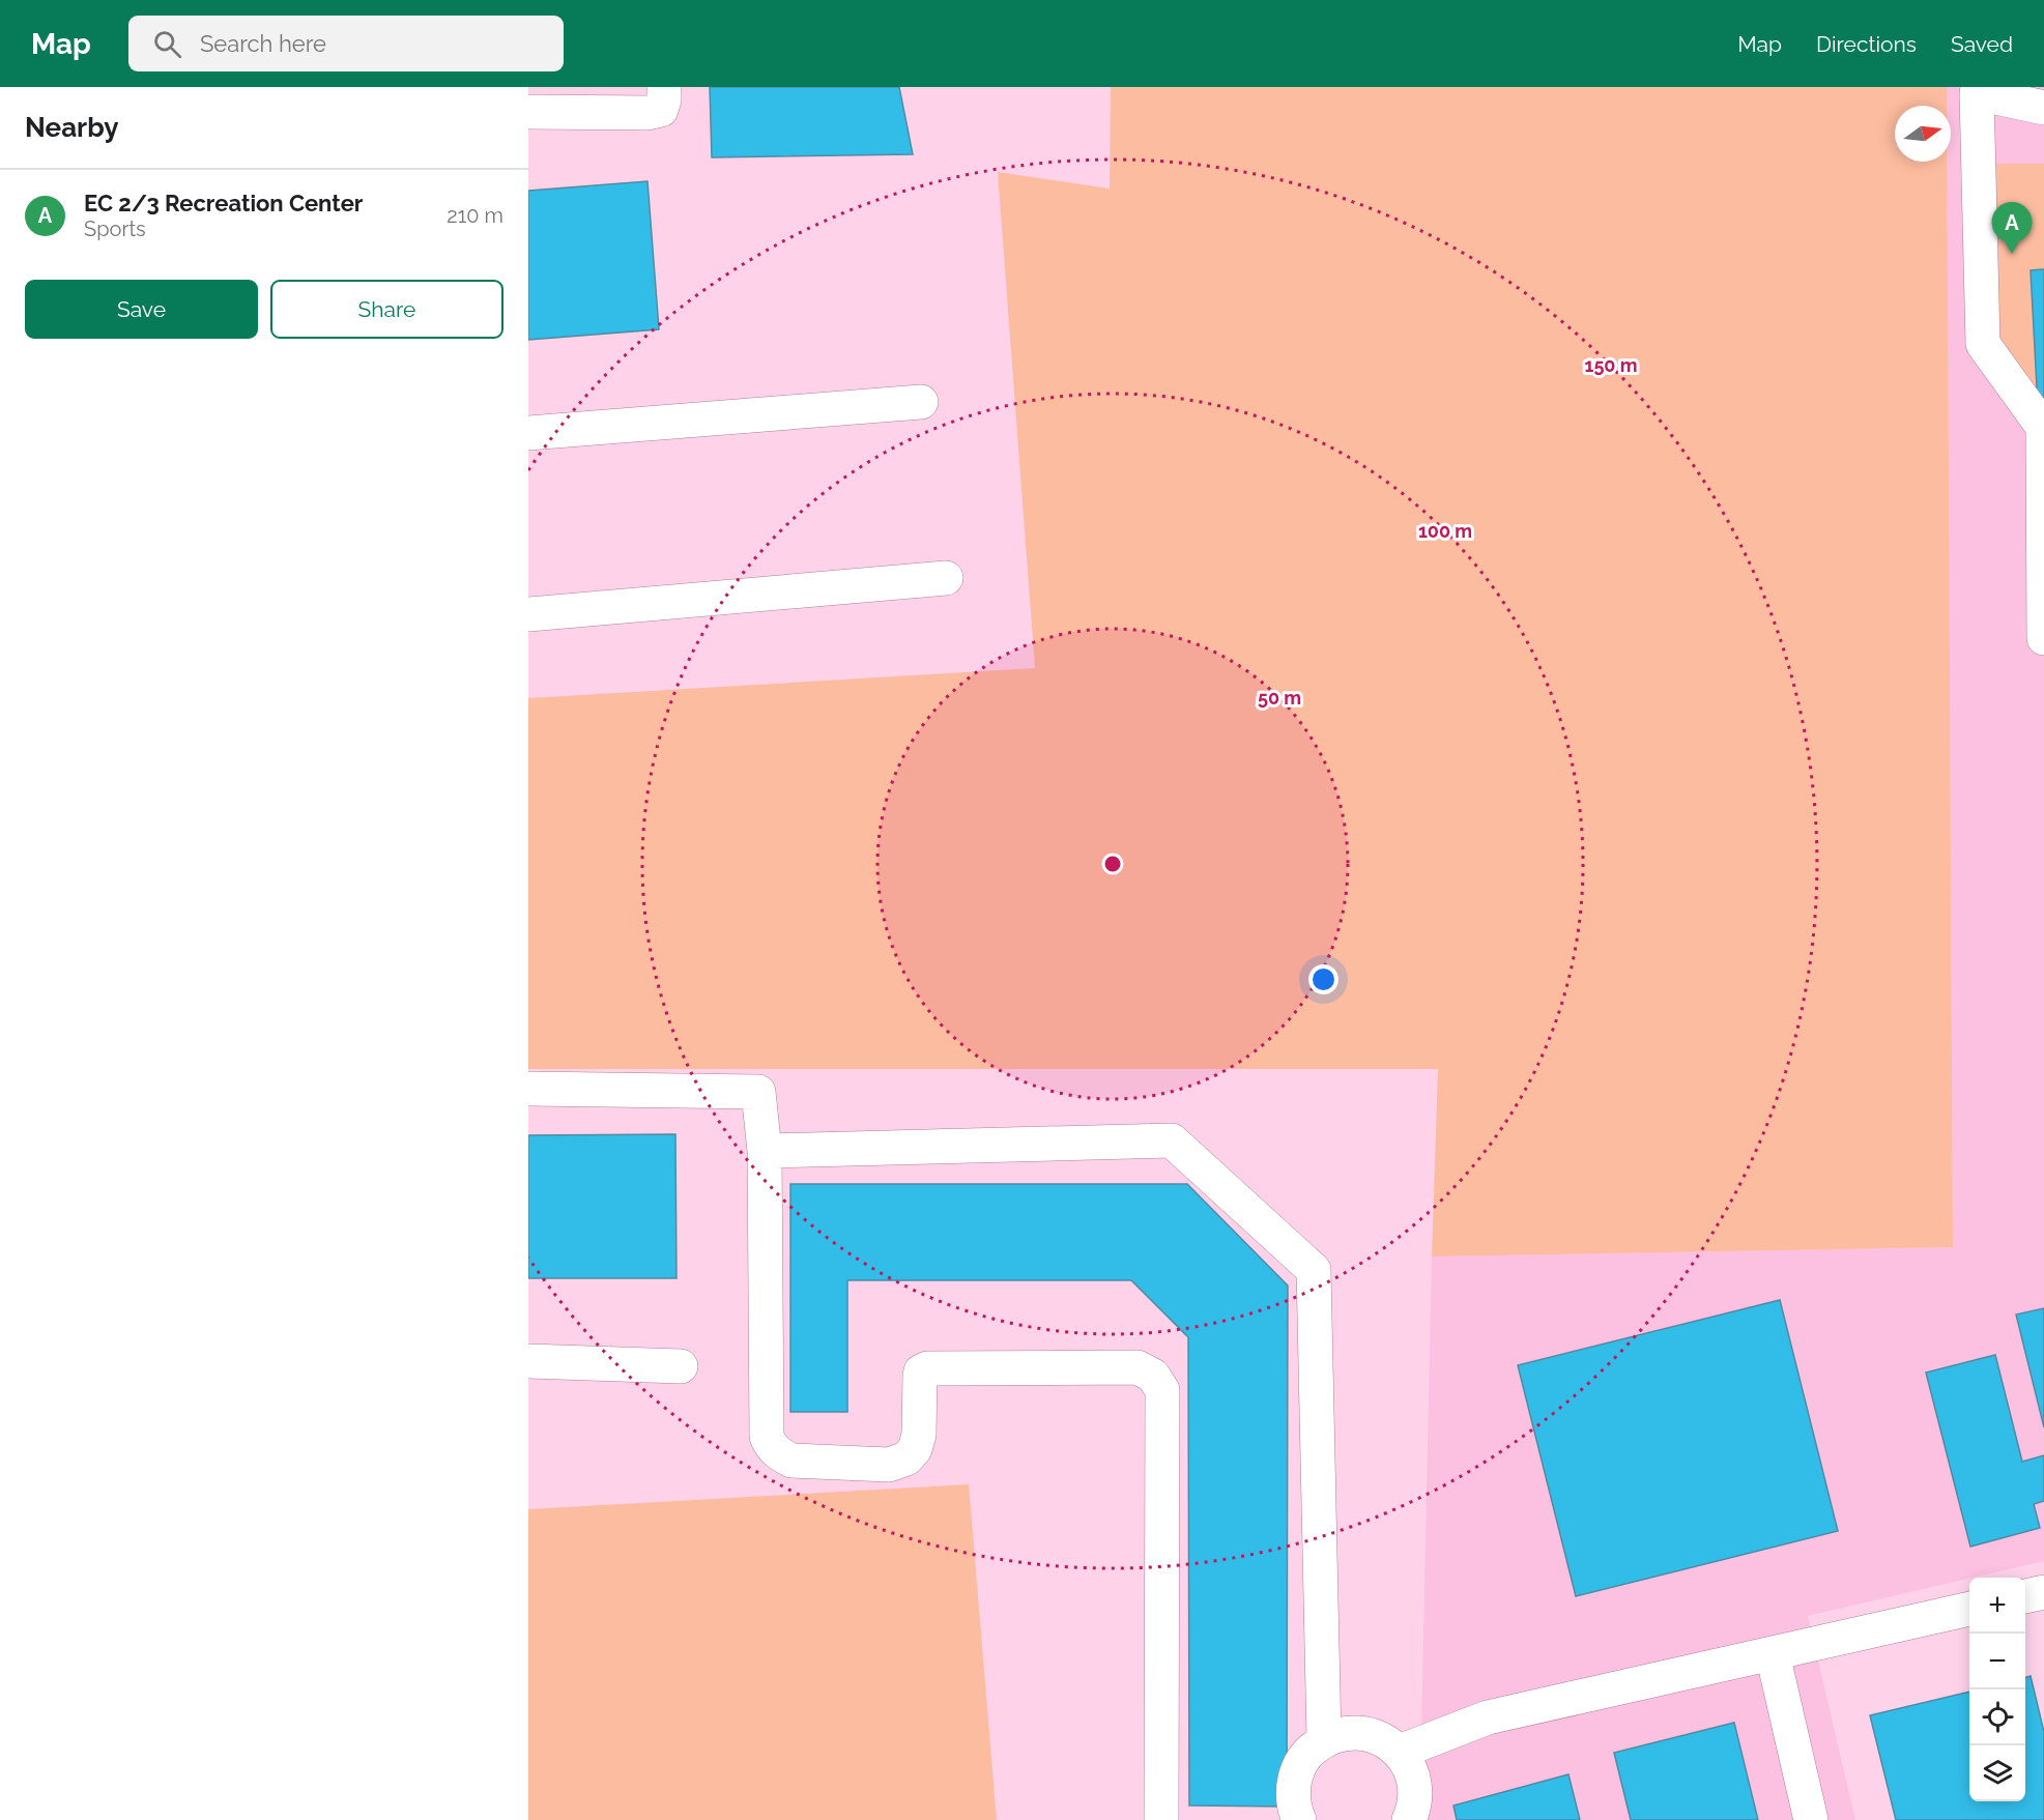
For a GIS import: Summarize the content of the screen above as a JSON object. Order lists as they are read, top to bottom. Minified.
{"north":"right","page":{"header":"Map","search":"Search here","nav":["Map","Directions","Saved"],"heading":"Nearby","list":[{"mark":"A","name":"EC 2/3 Recreation Center","note":"Sports","value":"210 m"}],"pins":"A","buttons":["Save","Share"],"map_buttons":["+","−"]},"rings":["150 m","100 m","50 m"]}
